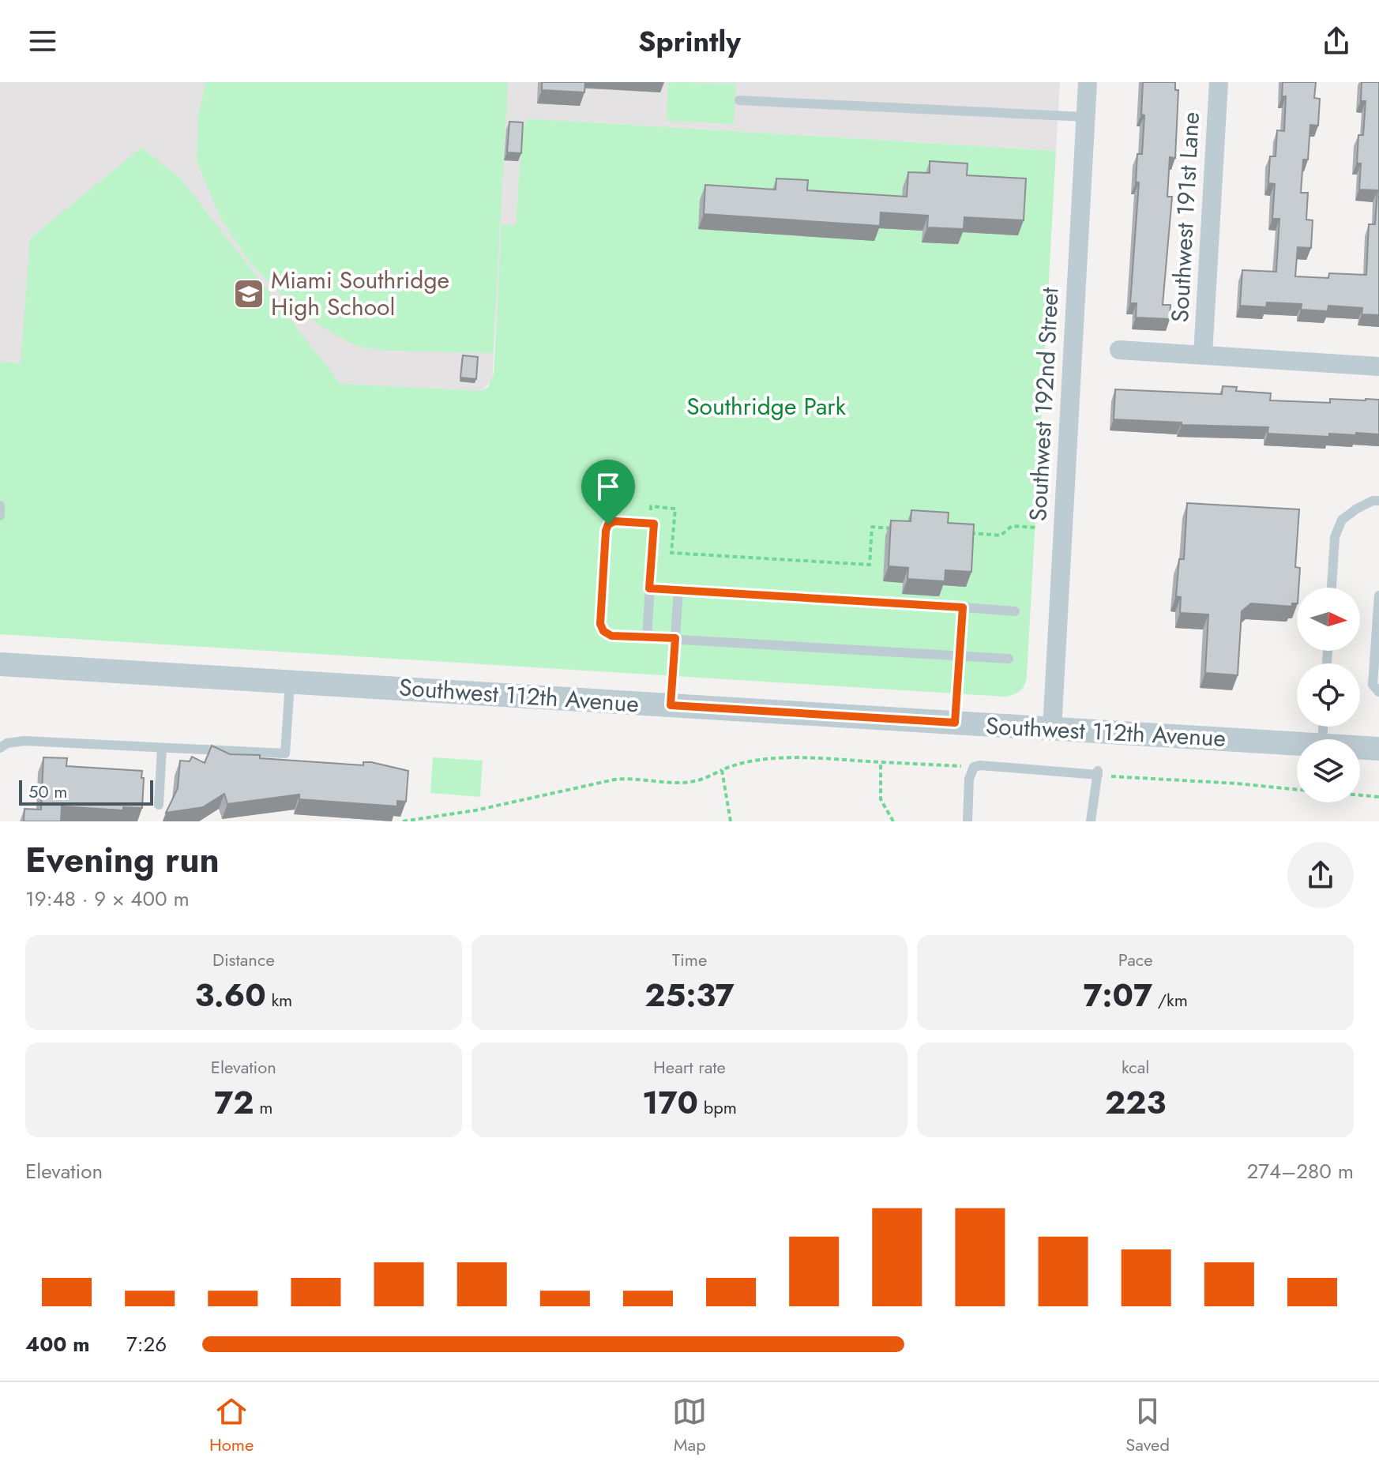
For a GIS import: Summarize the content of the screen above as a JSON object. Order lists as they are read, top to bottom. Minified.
{"streets":{"street":["Southwest 191st Lane","Southwest 192nd Street","Southwest 112th Avenue"]},"crossings":[["Southwest 192nd Street","Southwest 112th Avenue"]],"parks":["Southridge Park"],"places":{"school or university":["Miami Southridge High School"]},"scale_bar":"50 m","north":"right","page":{"header":"Sprintly","scale":"50 m","heading":["Evening run","19:48 · 9 × 400 m"],"stats":[["Distance","3.60 km"],["Time","25:37"],["Pace","7:07 /km"],["Elevation","72 m"],["Heart rate","170 bpm"],["kcal","223"]],"chart":["Elevation","274–280 m"],"list":[{"name":"400 m","note":"7:26"}],"tabs":["Home","Map","Saved"]}}
